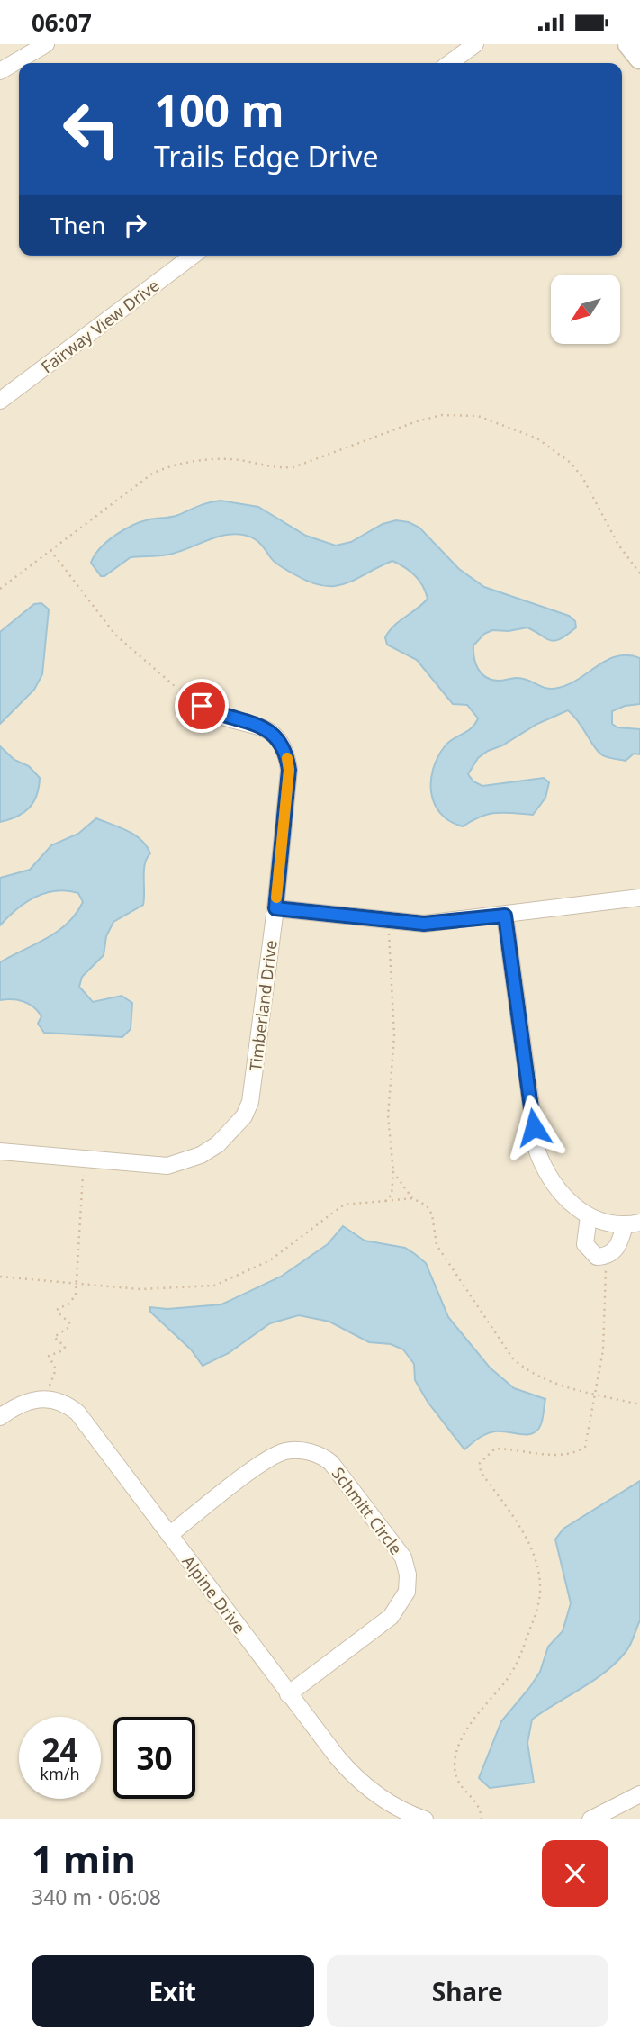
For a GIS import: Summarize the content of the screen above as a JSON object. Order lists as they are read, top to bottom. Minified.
{"streets":{"street":["Fairway View Drive","Timberland Drive","Schmitt Circle","Alpine Drive"]},"crossings":[["Schmitt Circle","Alpine Drive"]],"north":"bottom left","page":{"status":"06:07","turn":["100 m","Trails Edge Drive"],"then":"Then","speed":"24 km/h","limit":"30","heading":["1 min","340 m · 06:08"],"buttons":["Exit","Share"]}}
